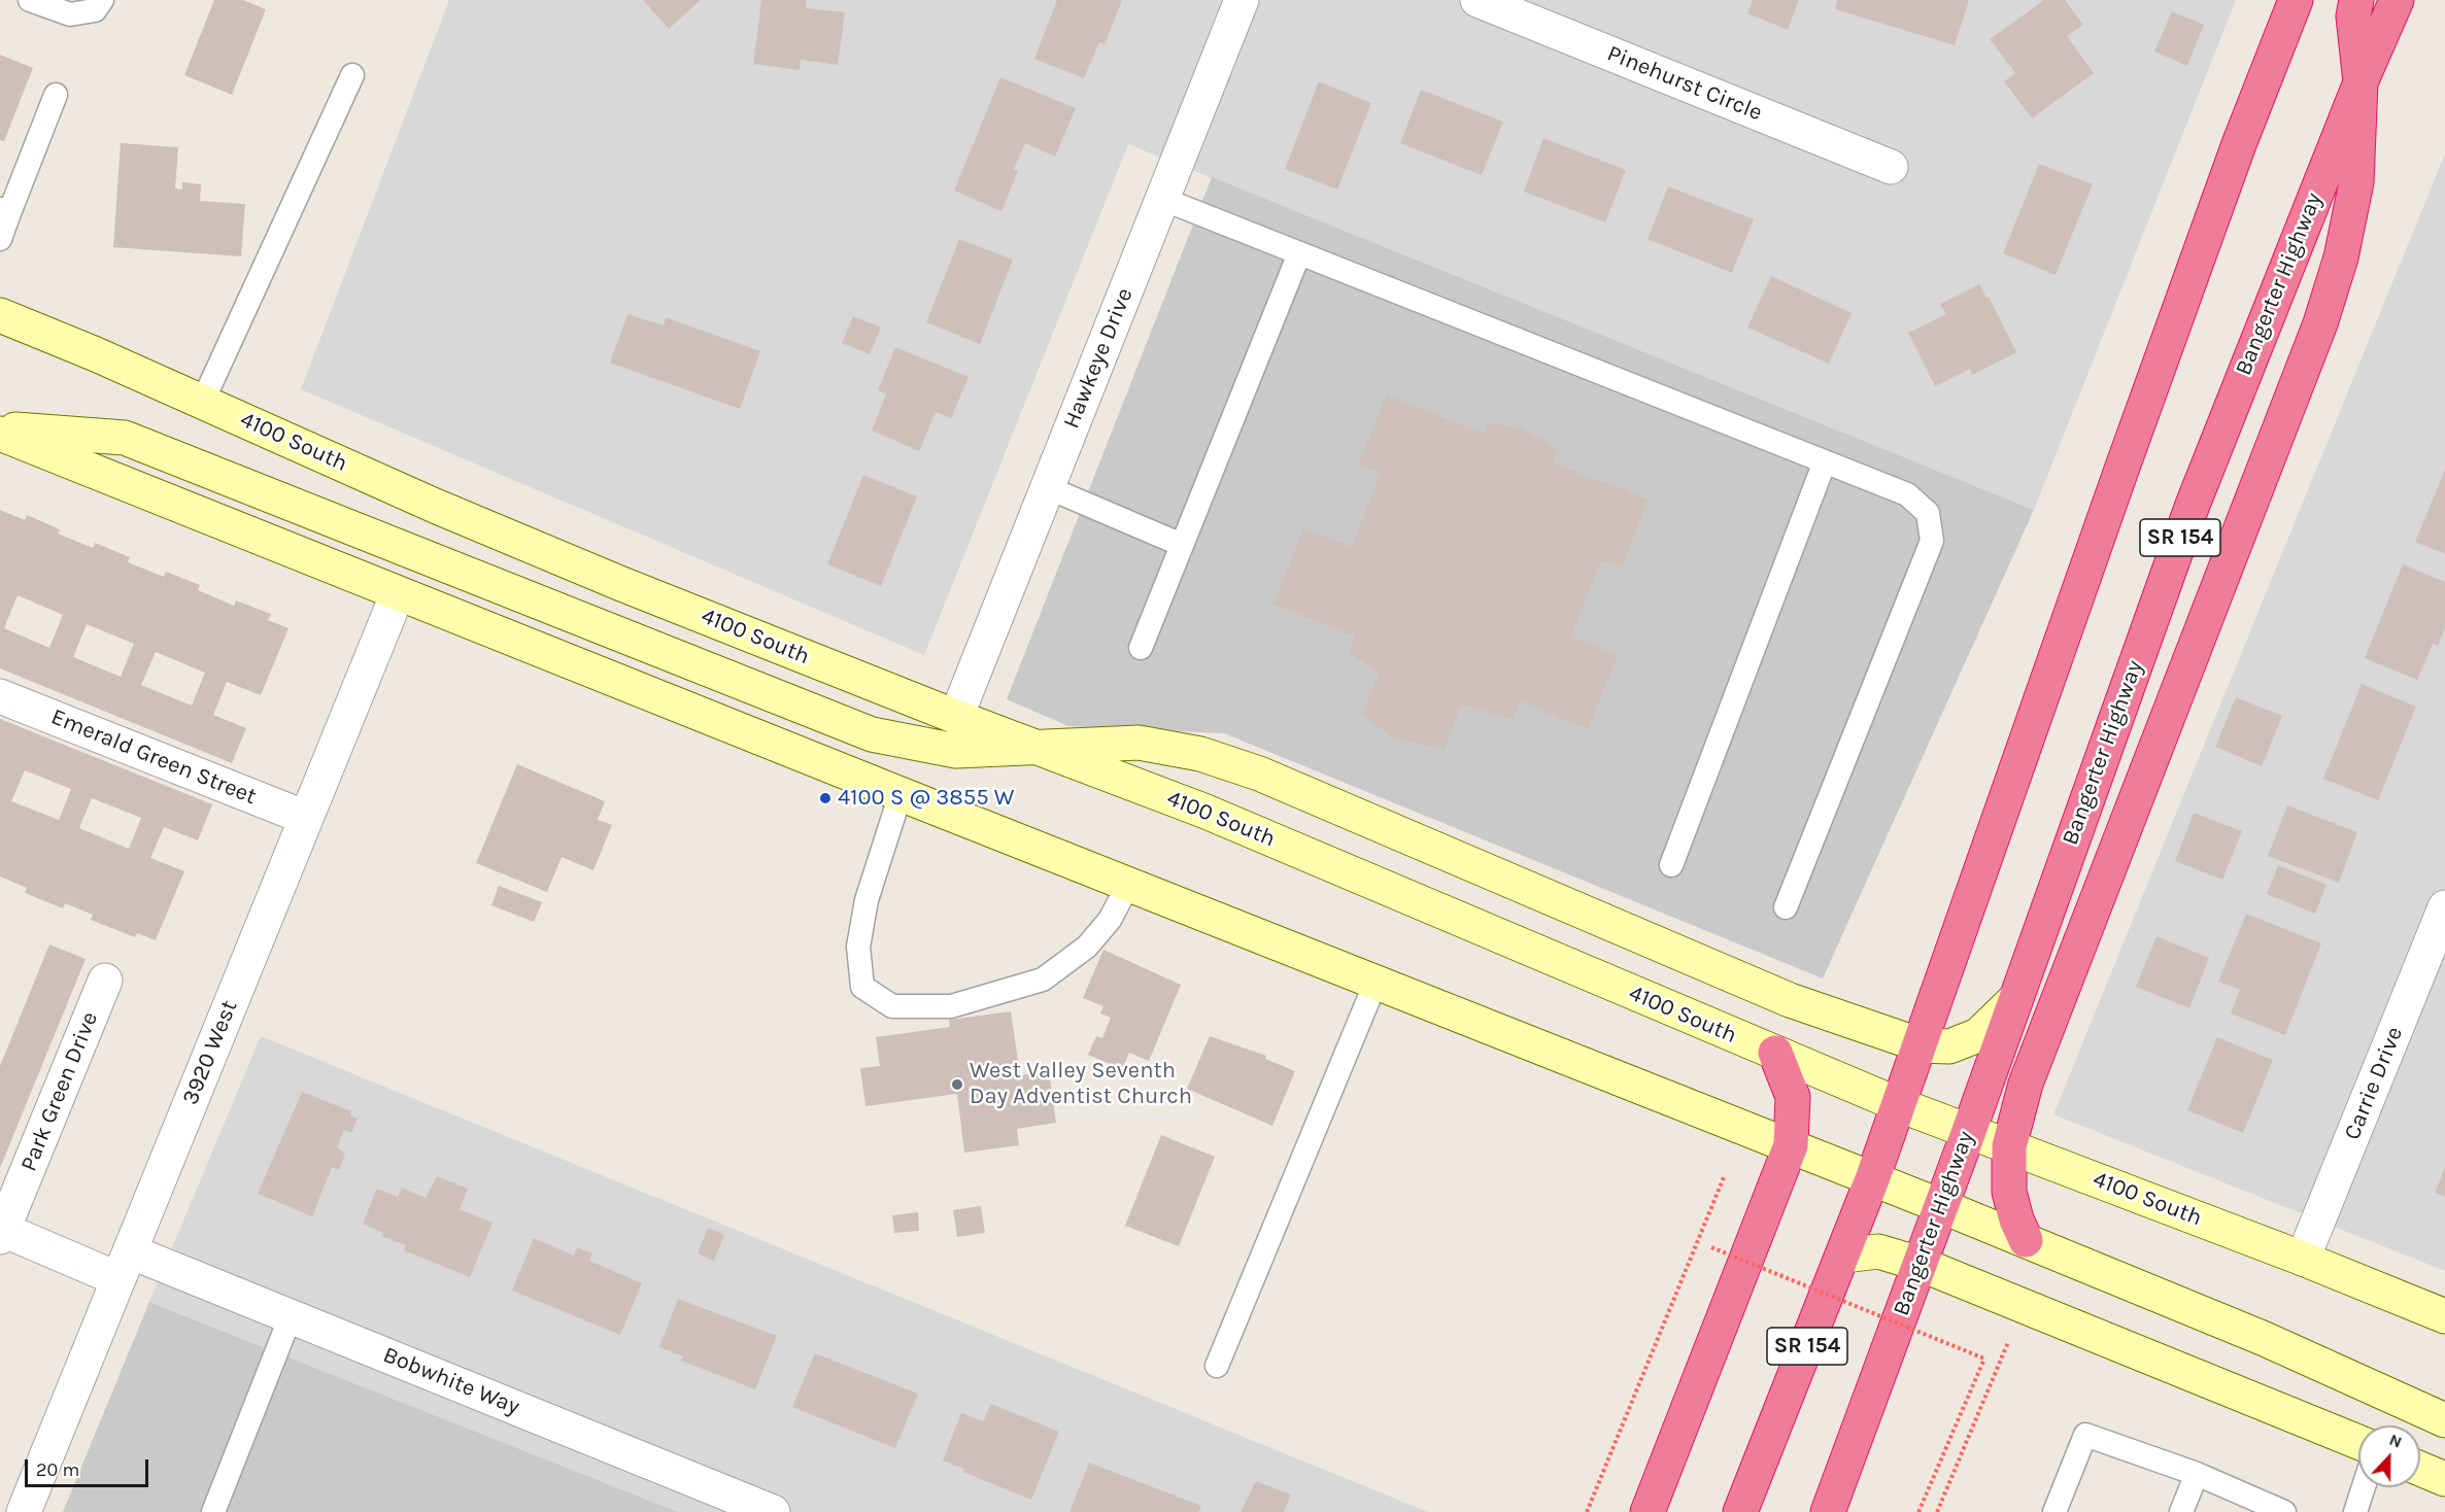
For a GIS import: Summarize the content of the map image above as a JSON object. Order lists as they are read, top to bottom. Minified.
{"streets":{"highway":["Bangerter Highway","SR 154"],"main road":["4100 South"],"street":["Pinehurst Circle","Hawkeye Drive","Emerald Green Street","3920 West","Carrie Drive","Park Green Drive","Bobwhite Way"]},"crossings":[["Bangerter Highway","4100 South"],["Hawkeye Drive","4100 South"],["4100 South","SR 154"],["4100 South","Carrie Drive"],["Emerald Green Street","3920 West"],["3920 West","Bobwhite Way"],["Park Green Drive","Bobwhite Way"]],"places":["4100 S @ 3855 W","West Valley Seventh Day Adventist Church"],"scale_bar":"20 m","north":"top"}
